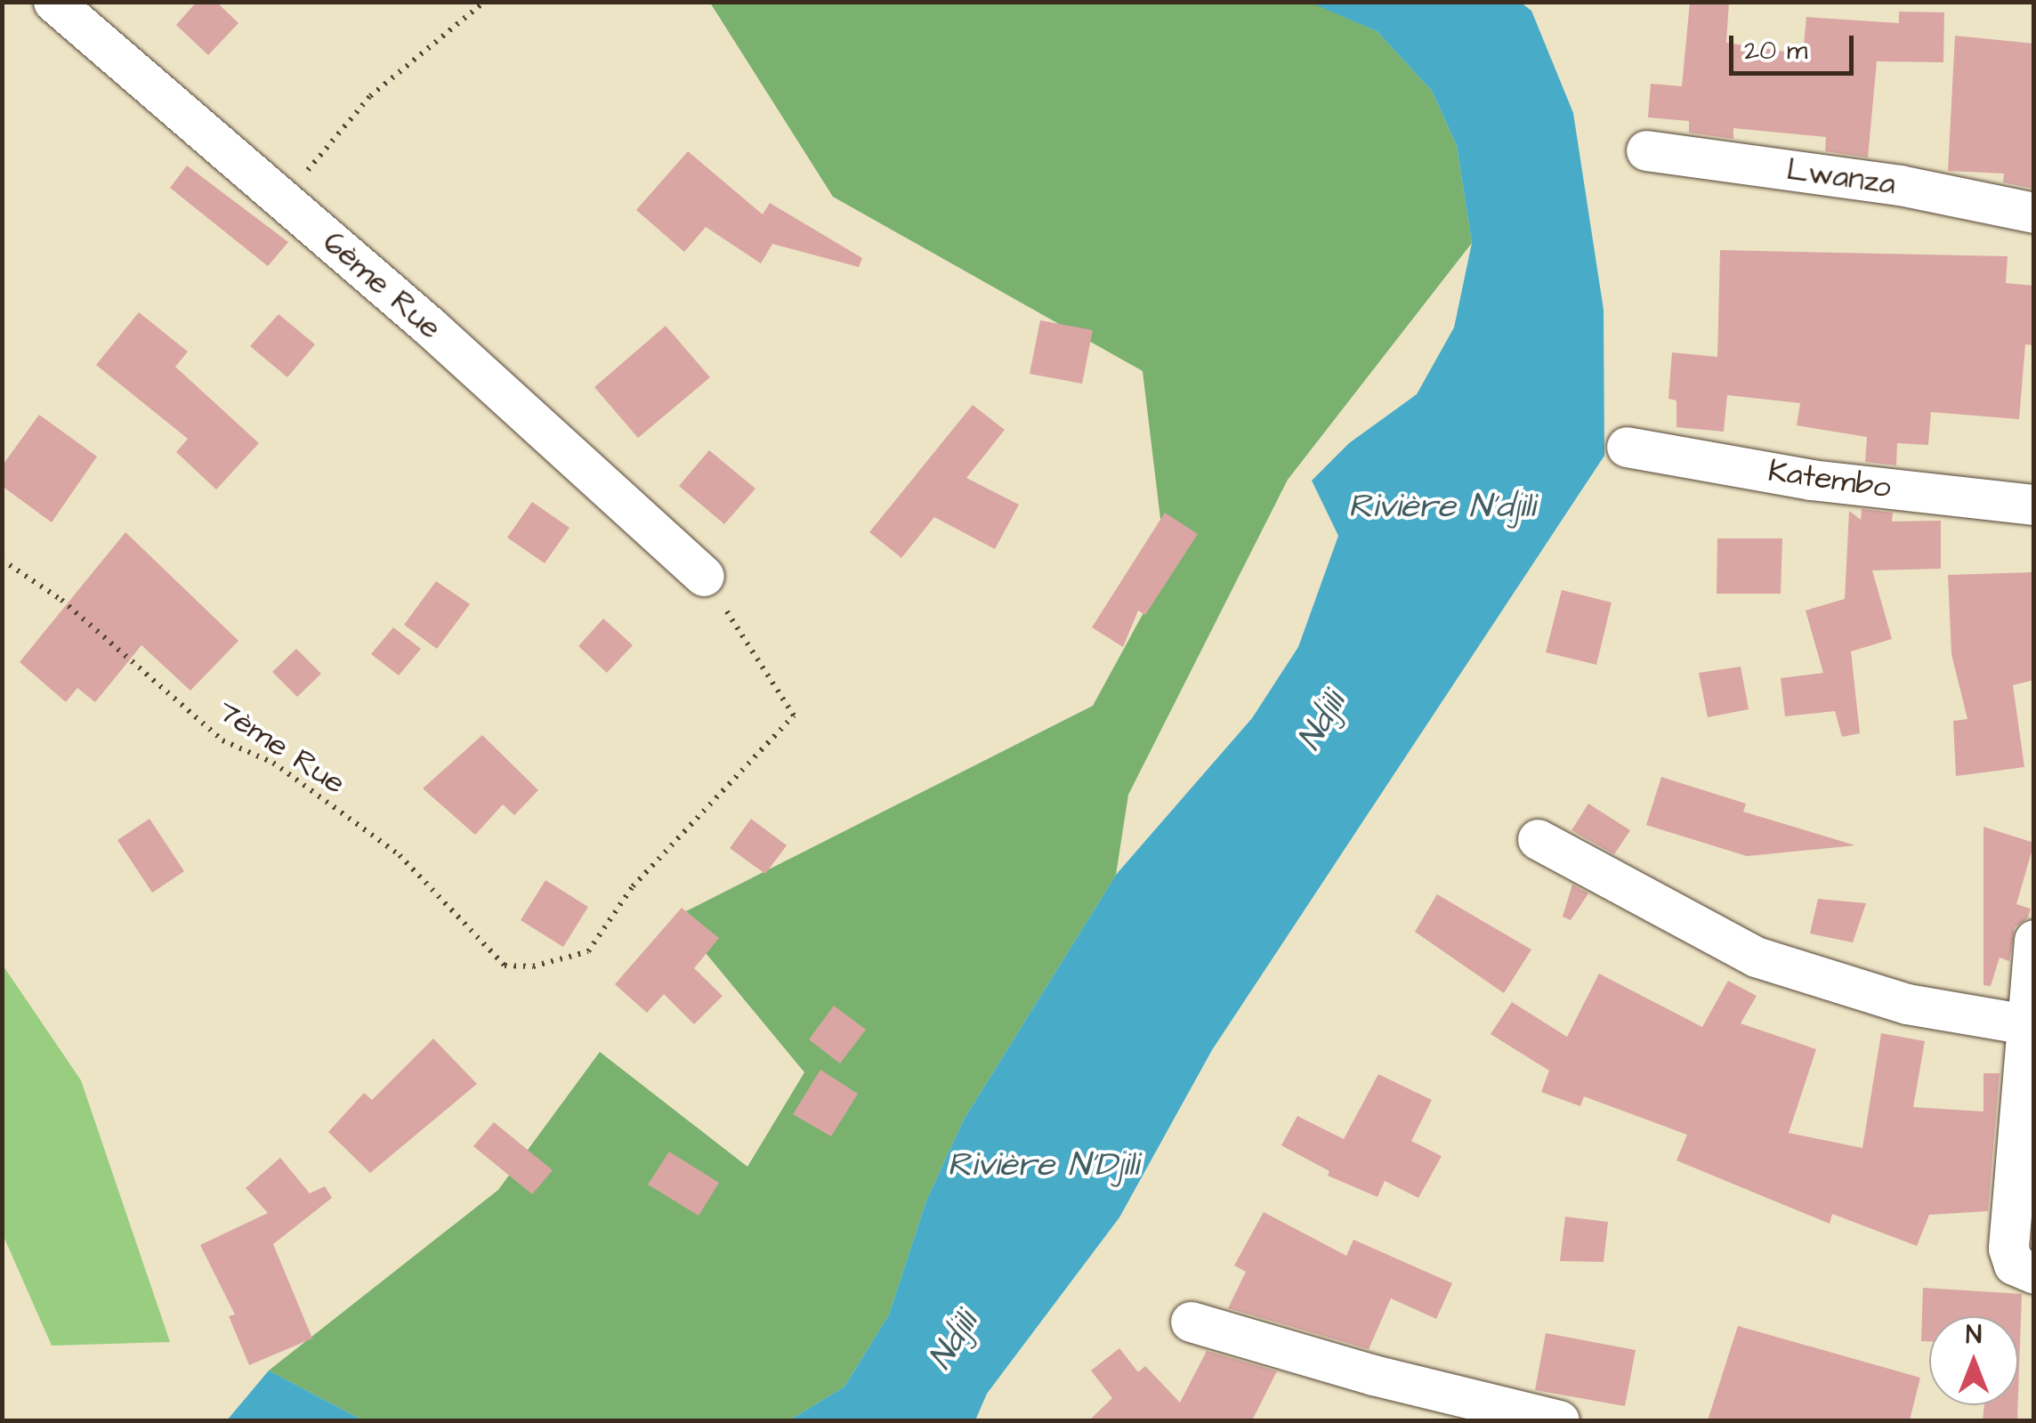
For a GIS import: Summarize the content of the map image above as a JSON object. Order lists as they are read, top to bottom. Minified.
{"streets":{"street":["Lwanza","6ème Rue","Katembo"],"path":["7ème Rue"]},"water":["Rivière N'djili","Ndjili","Rivière N'Djili"],"scale_bar":"20 m","north":"top"}
